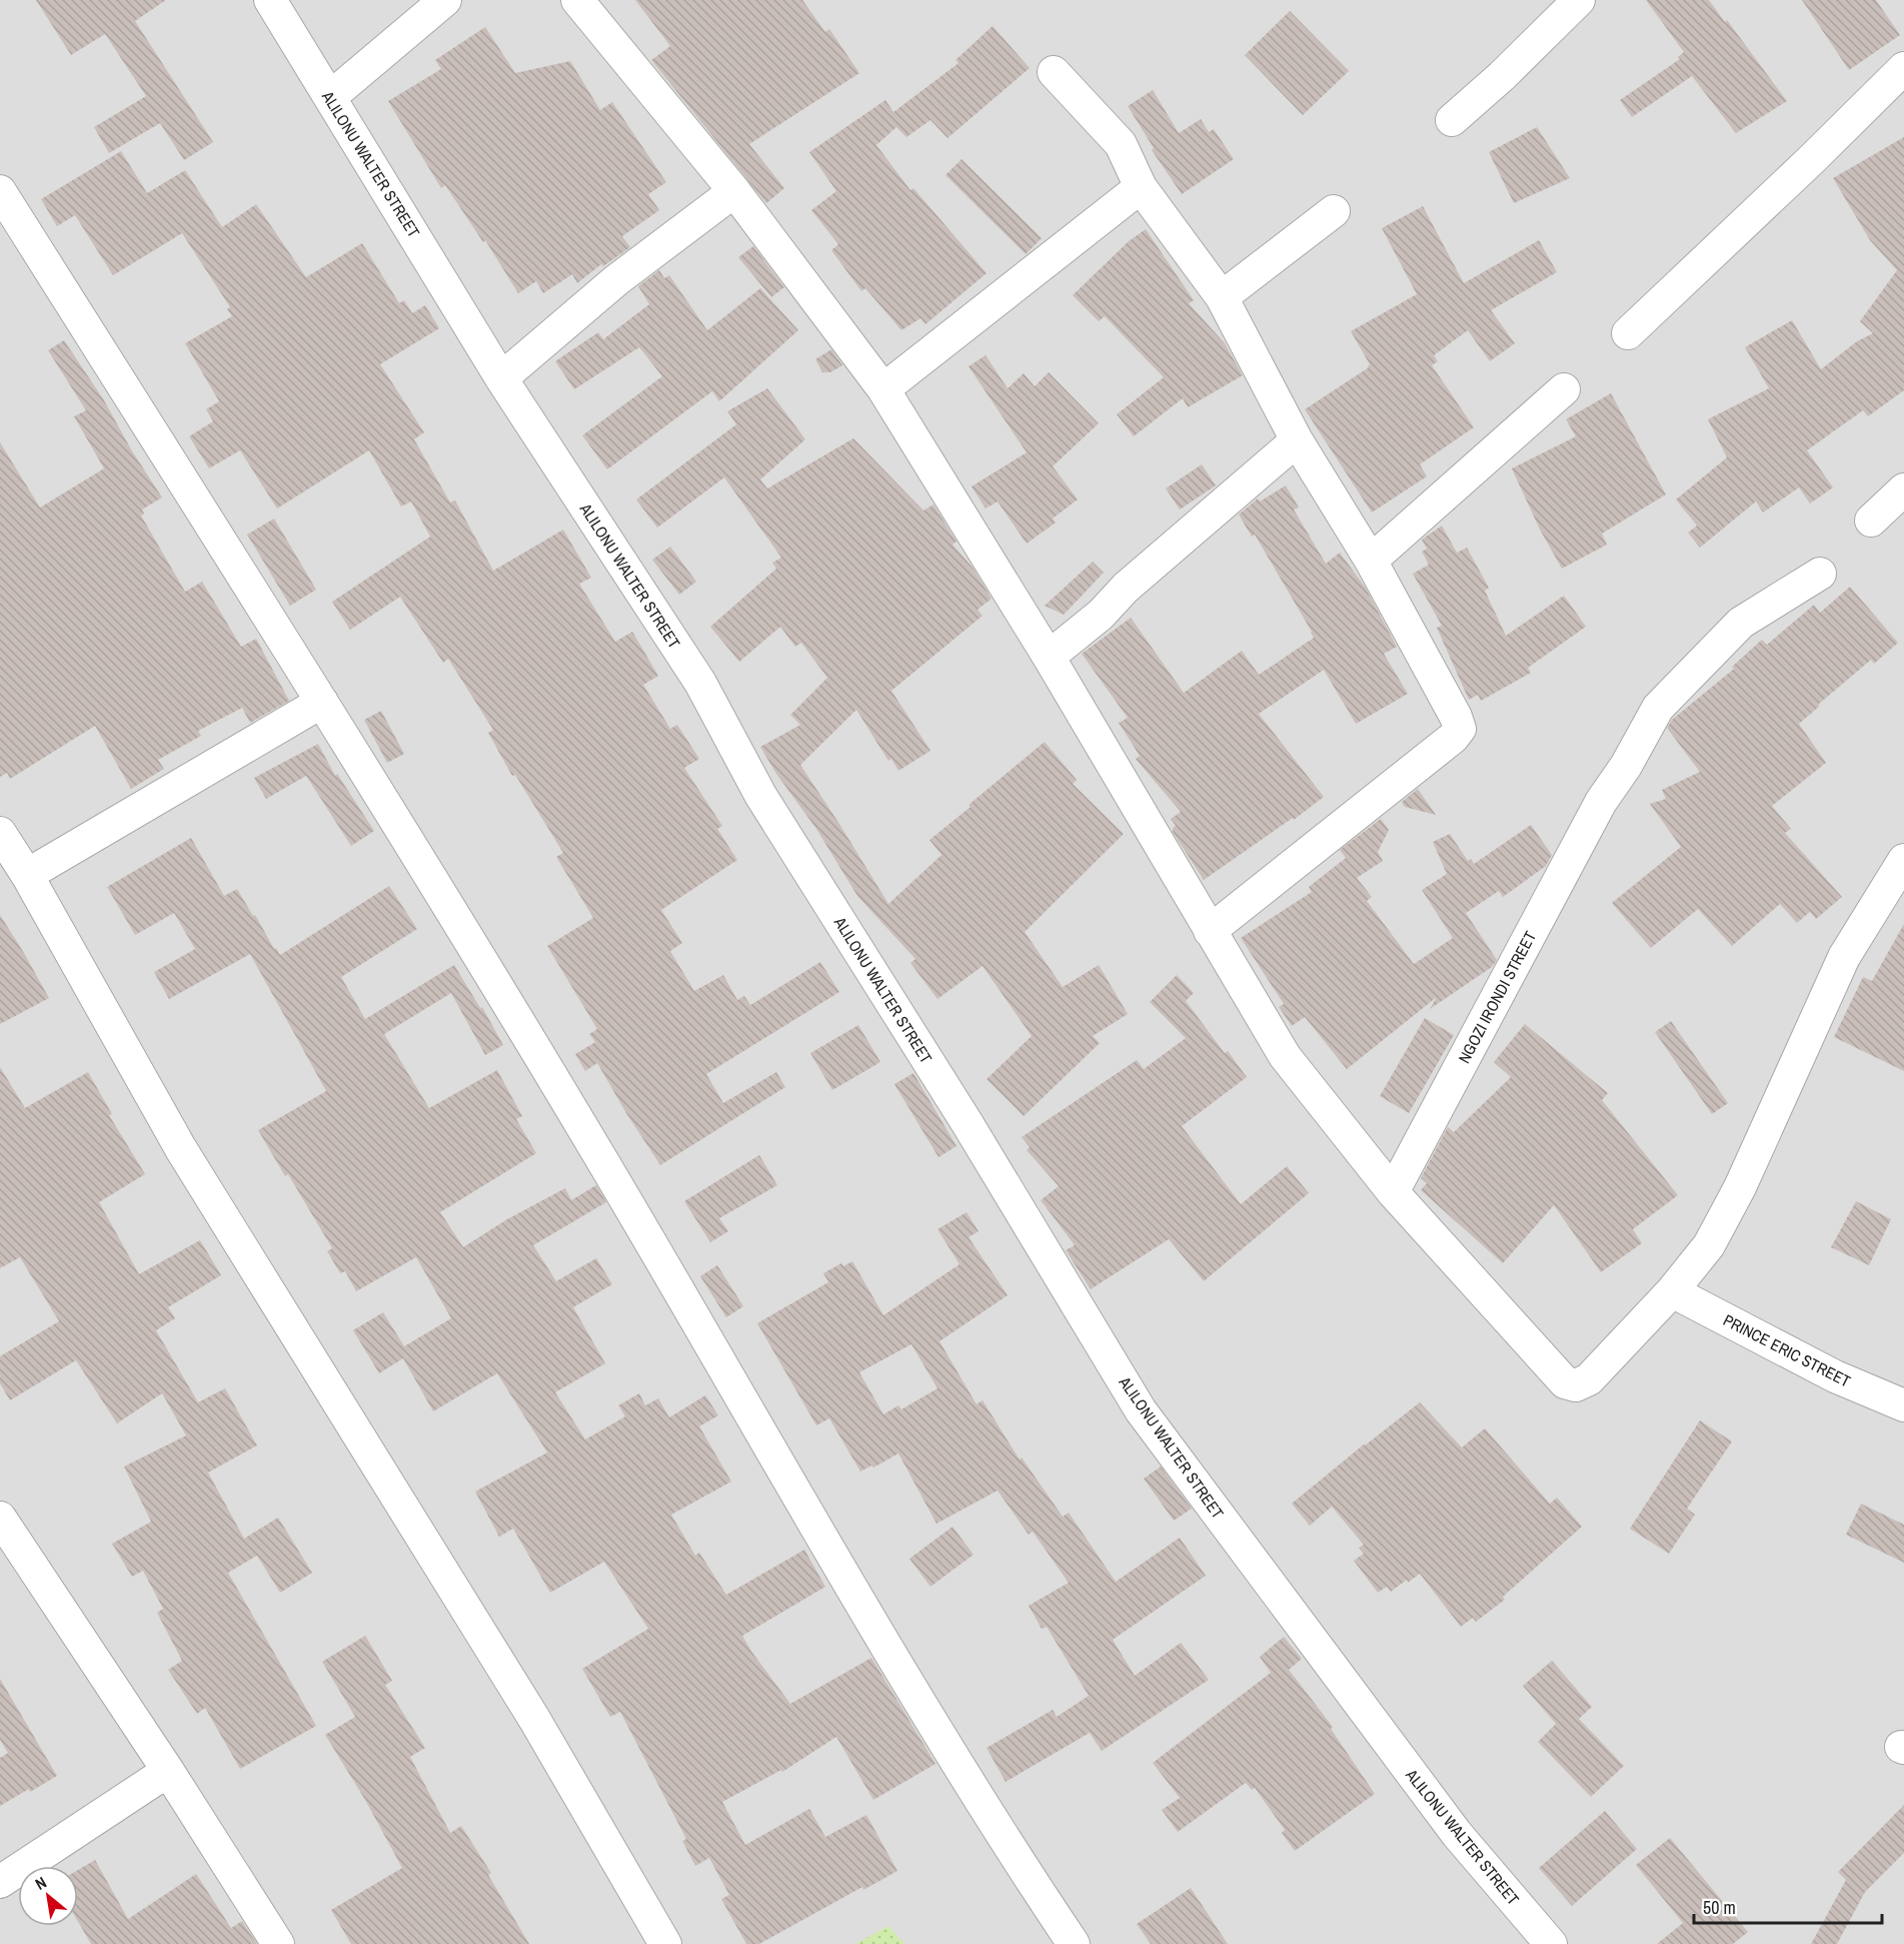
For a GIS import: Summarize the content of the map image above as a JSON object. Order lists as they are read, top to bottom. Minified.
{"streets":{"street":["ALILONU WALTER STREET","NGOZI IRONDI STREET","PRINCE ERIC STREET"]},"scale_bar":"50 m","north":"top left"}
